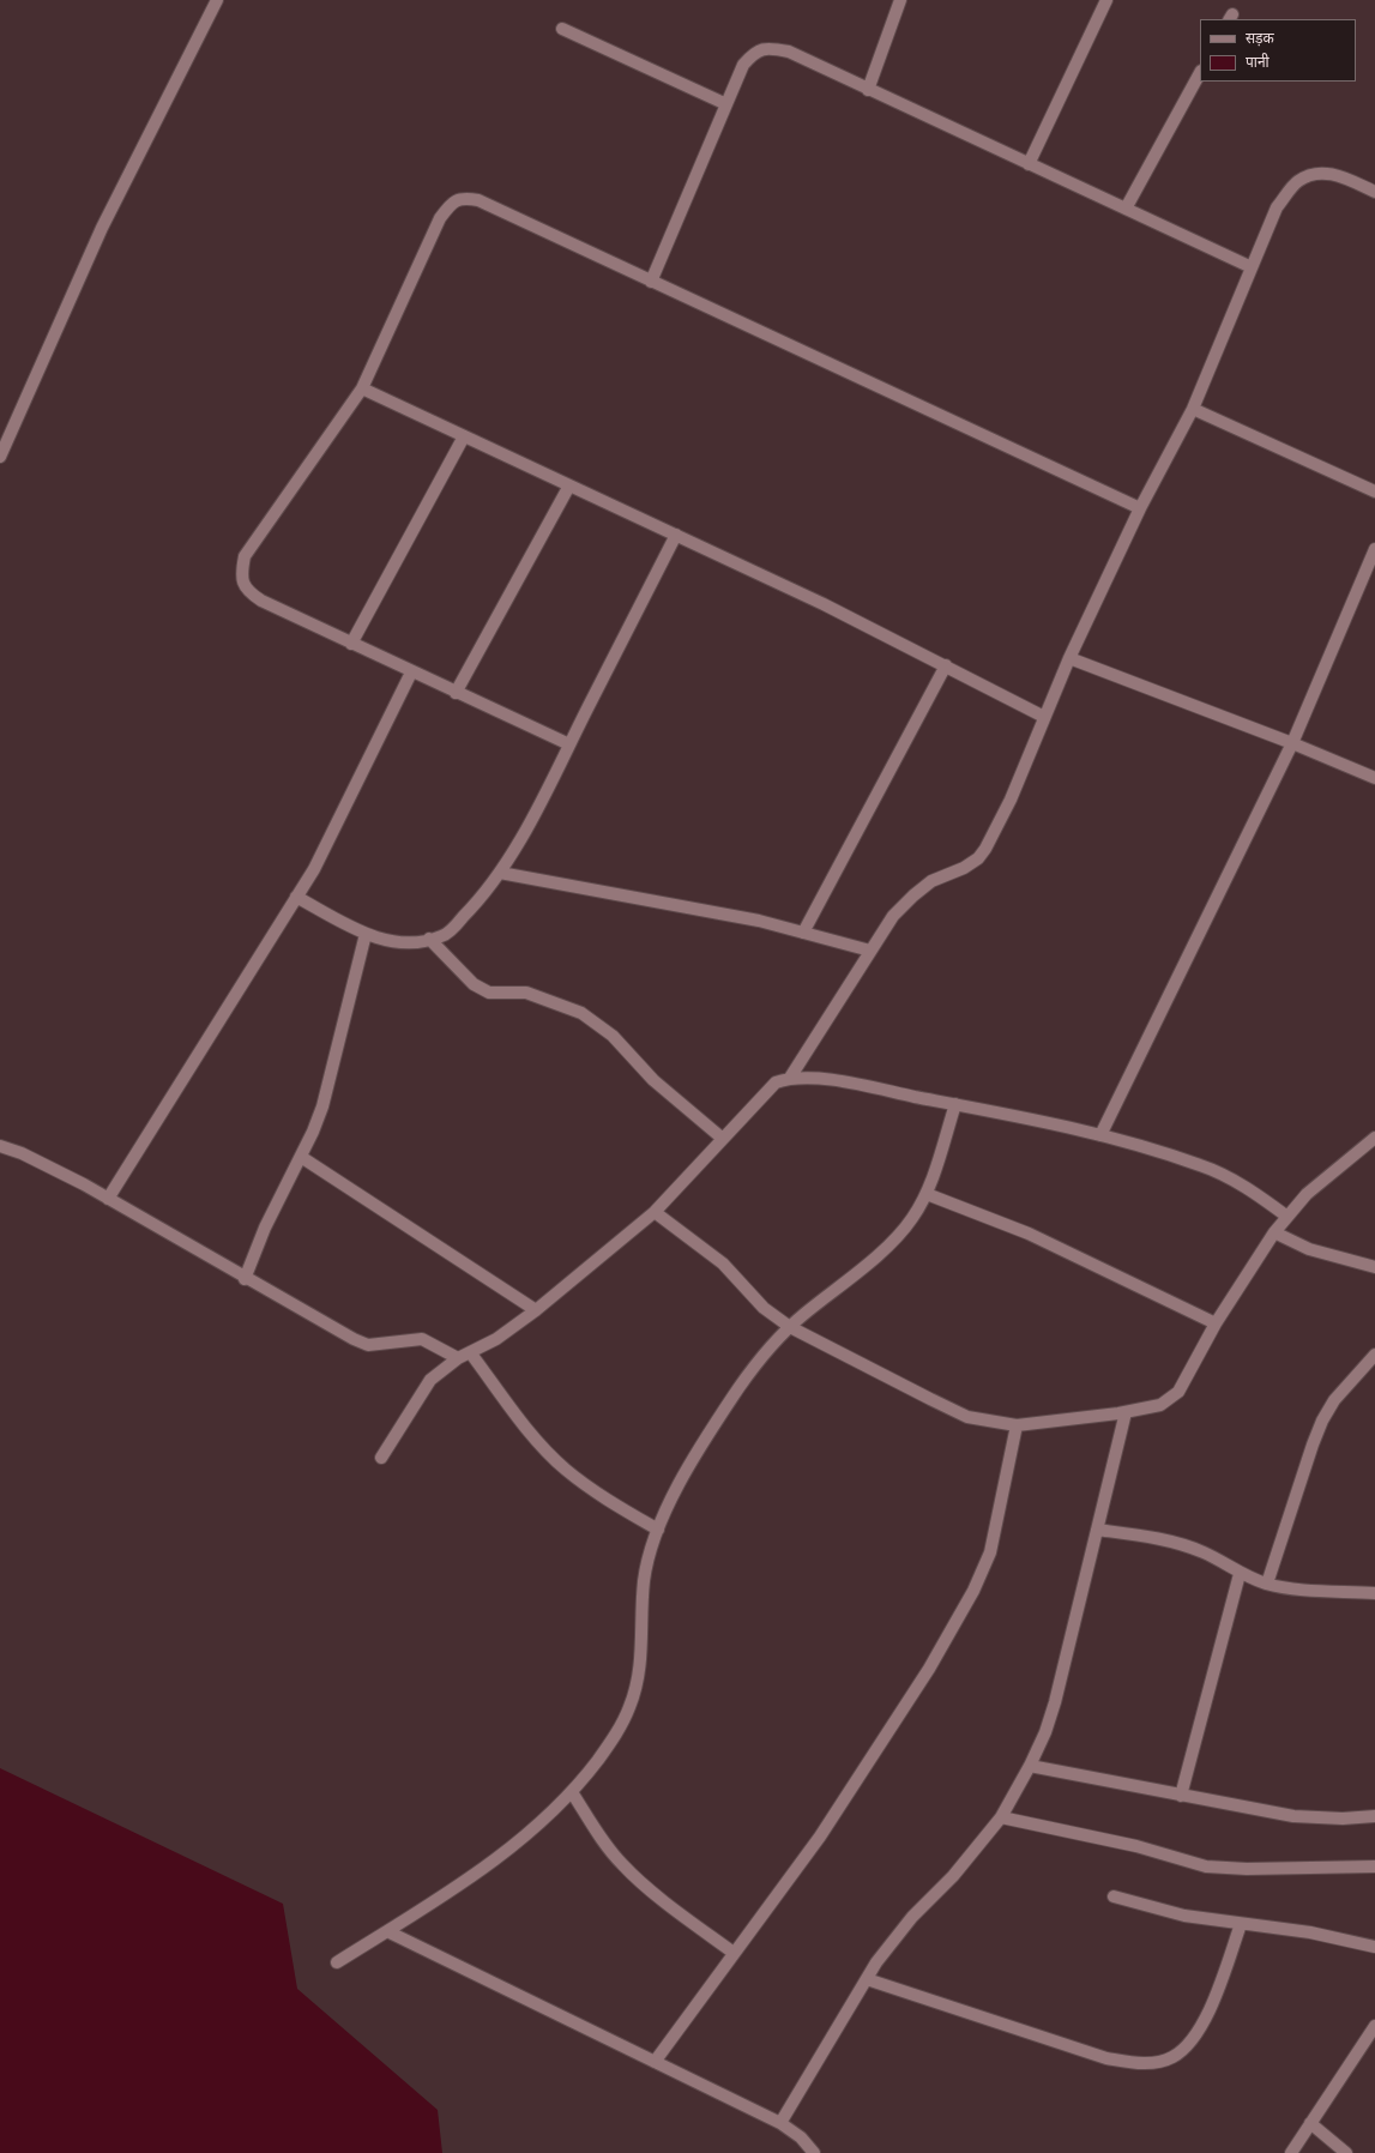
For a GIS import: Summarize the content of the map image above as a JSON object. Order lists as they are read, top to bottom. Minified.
{"legend":["सड़क","पानी"]}
